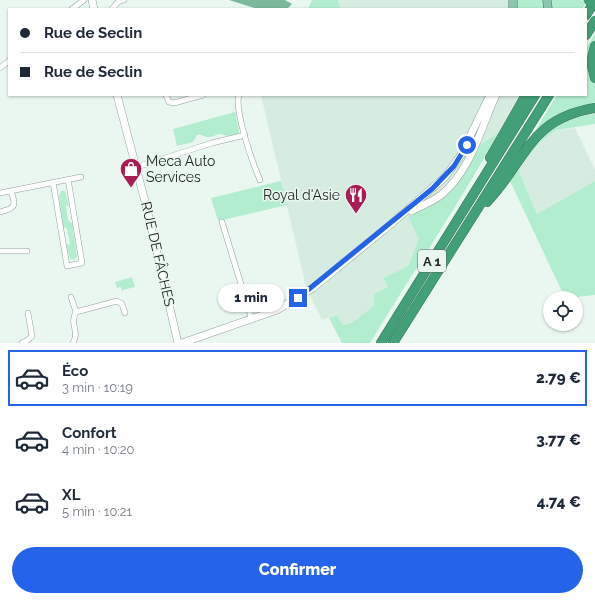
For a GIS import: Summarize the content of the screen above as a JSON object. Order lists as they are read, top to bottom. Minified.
{"streets":{"highway":["A 1"],"main road":["RUE DE FÂCHES"]},"places":{"shop":["Meca Auto Services"],"restaurant":["Royal d'Asie"]},"page":{"banner":["Rue de Seclin","Rue de Seclin"],"bubble":"1 min","list":[{"name":"Éco","note":"3 min · 10:19","value":"2.79 €"},{"name":"Confort","note":"4 min · 10:20","value":"3.77 €"},{"name":"XL","note":"5 min · 10:21","value":"4.74 €"}],"buttons":"Confirmer"}}
